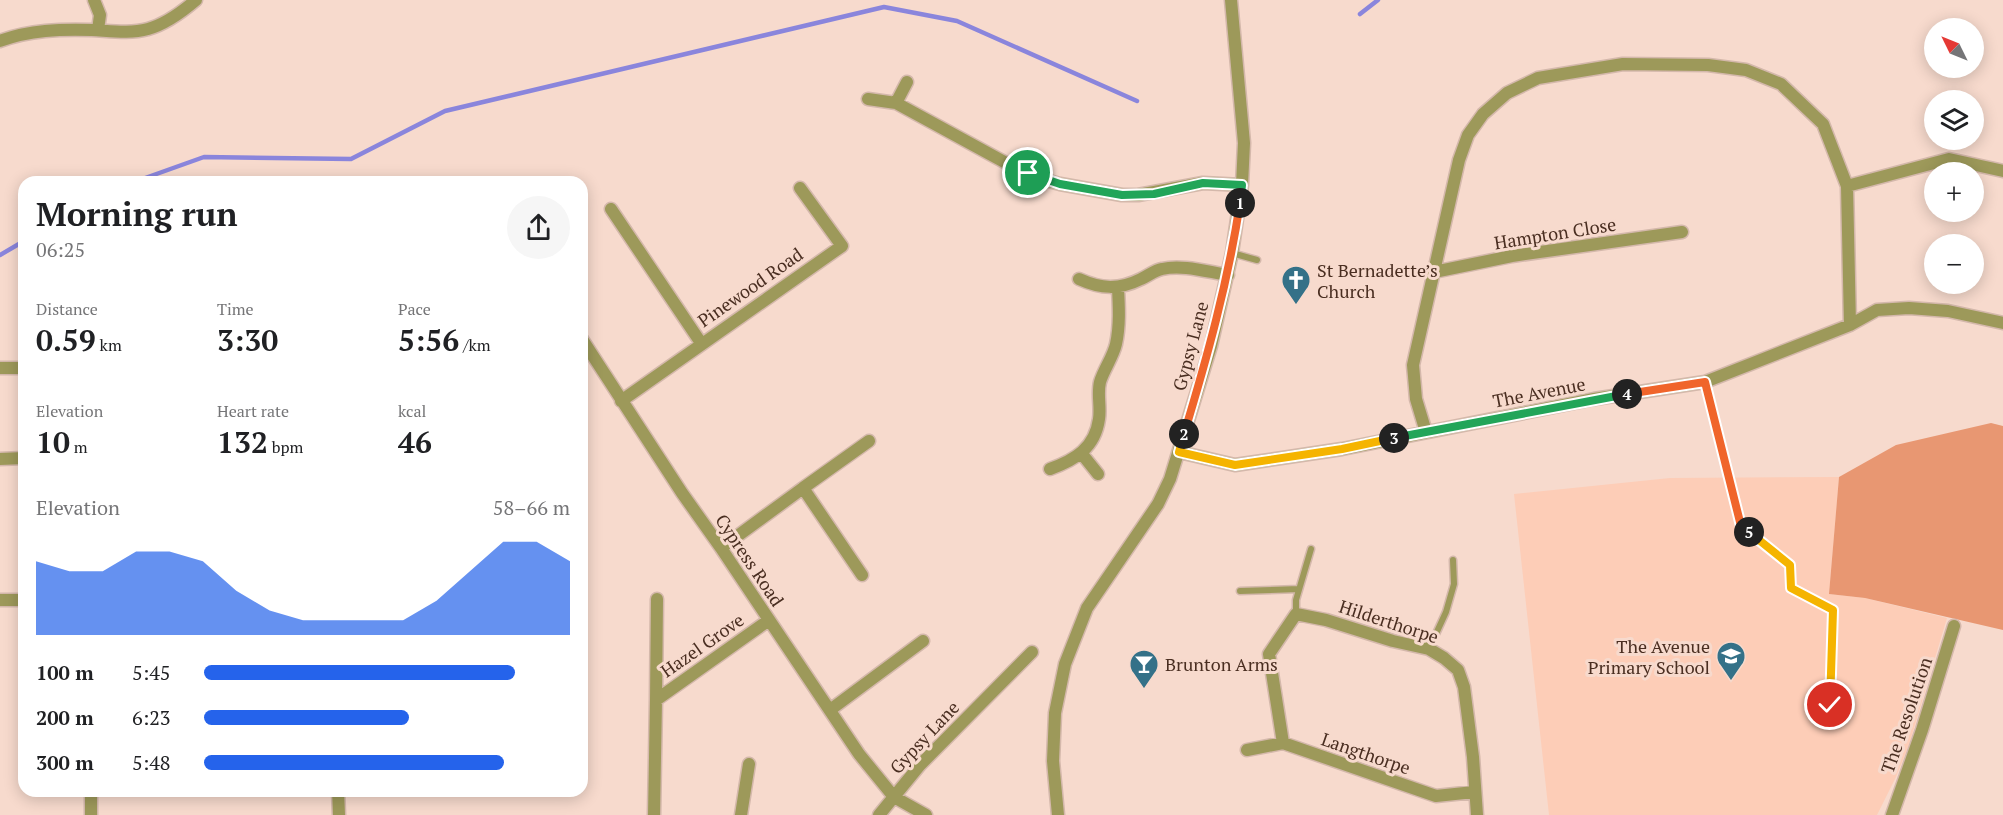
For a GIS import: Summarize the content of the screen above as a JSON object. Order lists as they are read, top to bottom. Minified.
{"streets":{"street":["Hampton Close","Pinewood Road","Gypsy Lane","The Avenue","Cypress Road","Hilderthorpe","Hazel Grove","The Resolution","Langthorpe"]},"crossings":[["Pinewood Road","Cypress Road"],["Gypsy Lane","The Avenue"],["Gypsy Lane","Cypress Road"],["Cypress Road","Hazel Grove"],["Hilderthorpe","Langthorpe"]],"places":{"church":["St Bernadette’s Church"],"school or university":["The Avenue Primary School"],"bar":["Brunton Arms"]},"north":"top left","page":{"map_buttons":["+","−"],"heading":["Morning run","06:25"],"pins":["1","4","2","3","5"],"stats":[["Distance","0.59 km"],["Time","3:30"],["Pace","5:56 /km"],["Elevation","10 m"],["Heart rate","132 bpm"],["kcal","46"]],"chart":["Elevation","58–66 m"],"list":[{"name":"100 m","note":"5:45"},{"name":"200 m","note":"6:23"},{"name":"300 m","note":"5:48"}]}}
